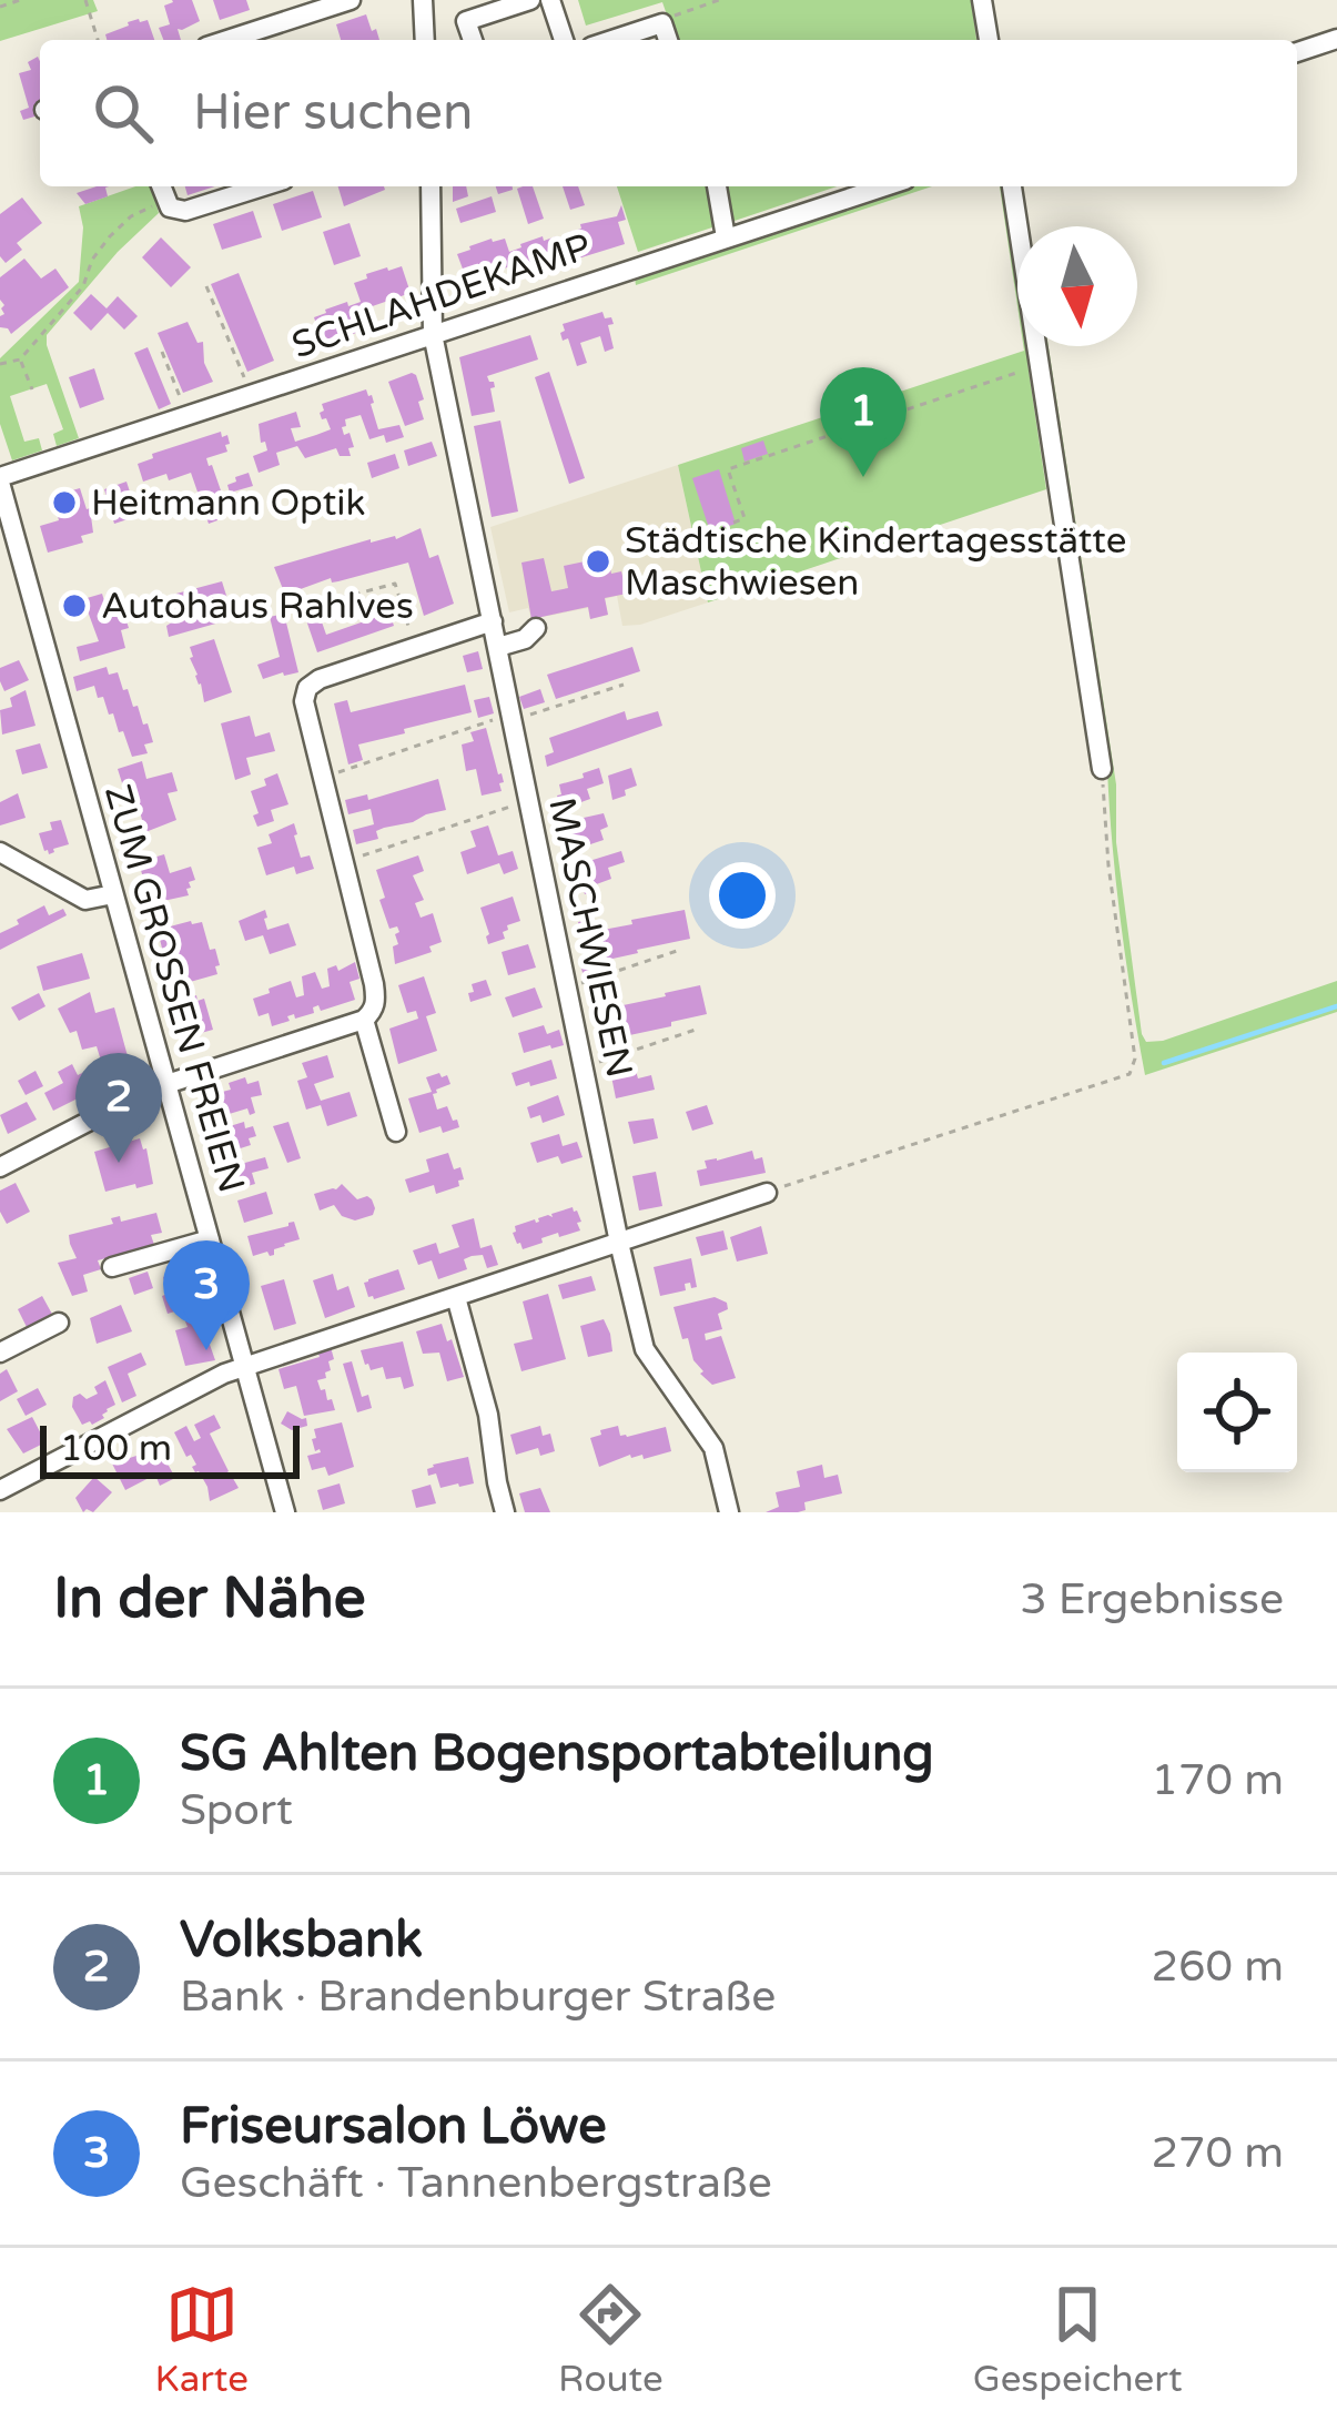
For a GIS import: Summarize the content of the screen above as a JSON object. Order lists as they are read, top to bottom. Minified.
{"streets":{"street":["SCHLAHDEKAMP","MASCHWIESEN","ZUM GROSSEN FREIEN"]},"crossings":[["SCHLAHDEKAMP","MASCHWIESEN"],["SCHLAHDEKAMP","ZUM GROSSEN FREIEN"]],"places":["Heitmann Optik","Städtische Kindertagesstätte Maschwiesen","Autohaus Rahlves"],"scale_bar":"100 m","north":"bottom","page":{"search":"Hier suchen","pins":["1","2","3"],"scale":"100 m","heading":["In der Nähe","3 Ergebnisse"],"list":[{"mark":"1","name":"SG Ahlten Bogensportabteilung","note":"Sport","value":"170 m"},{"mark":"2","name":"Volksbank","note":"Bank · Brandenburger Straße","value":"260 m"},{"mark":"3","name":"Friseursalon Löwe","note":"Geschäft · Tannenbergstraße","value":"270 m"}],"nav":["Karte","Route","Gespeichert"]}}
